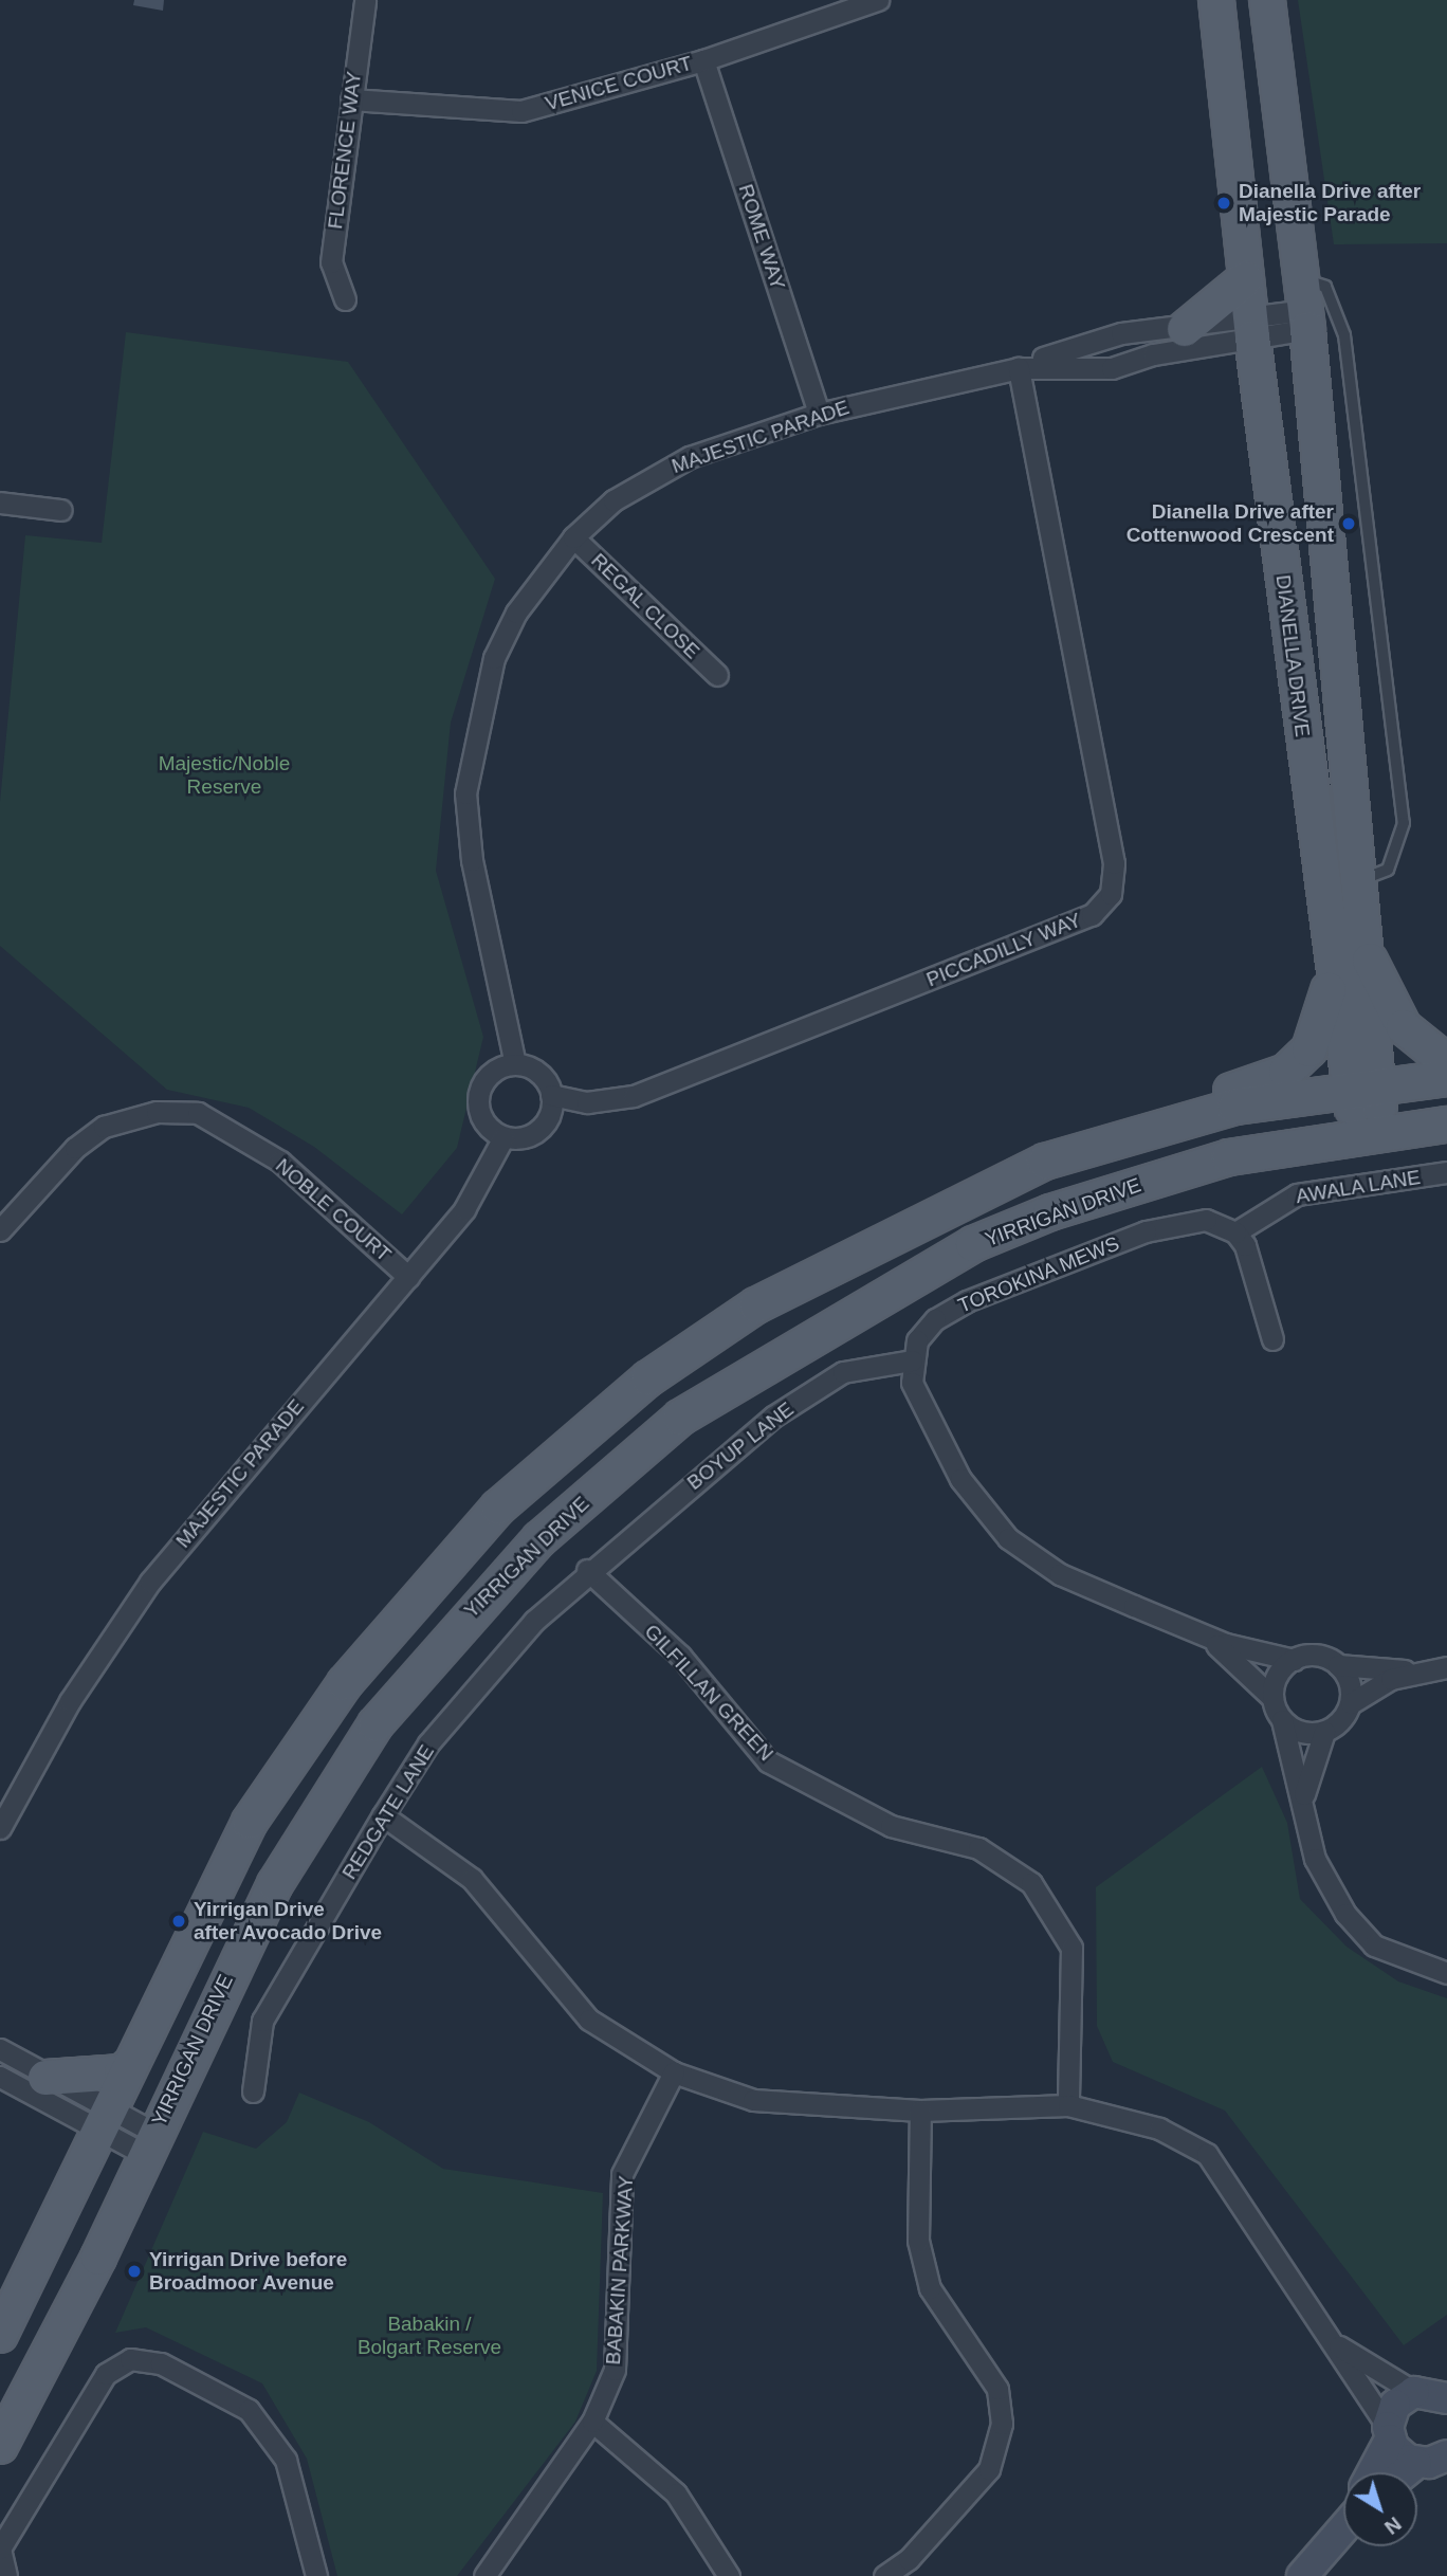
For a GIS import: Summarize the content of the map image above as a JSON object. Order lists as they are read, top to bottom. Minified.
{"streets":{"main road":["DIANELLA DRIVE","YIRRIGAN DRIVE"],"street":["VENICE COURT","FLORENCE WAY","ROME WAY","MAJESTIC PARADE","REGAL CLOSE","PICCADILLY WAY","AWALA LANE","NOBLE COURT","TOROKINA MEWS","BOYUP LANE","GILFILLAN GREEN","REDGATE LANE","BABAKIN PARKWAY"]},"crossings":[["VENICE COURT","FLORENCE WAY"],["VENICE COURT","ROME WAY"],["ROME WAY","MAJESTIC PARADE"],["MAJESTIC PARADE","REGAL CLOSE"],["MAJESTIC PARADE","DIANELLA DRIVE"],["MAJESTIC PARADE","PICCADILLY WAY"],["MAJESTIC PARADE","NOBLE COURT"],["DIANELLA DRIVE","YIRRIGAN DRIVE"],["AWALA LANE","TOROKINA MEWS"],["TOROKINA MEWS","BOYUP LANE"],["BOYUP LANE","GILFILLAN GREEN"],["BOYUP LANE","REDGATE LANE"],["GILFILLAN GREEN","REDGATE LANE"]],"parks":["Majestic/Noble Reserve","Babakin / Bolgart Reserve"],"places":["Dianella Drive after Majestic Parade","Dianella Drive after Cottenwood Crescent","Yirrigan Drive after Avocado Drive","Yirrigan Drive before Broadmoor Avenue"],"north":"bottom right"}
